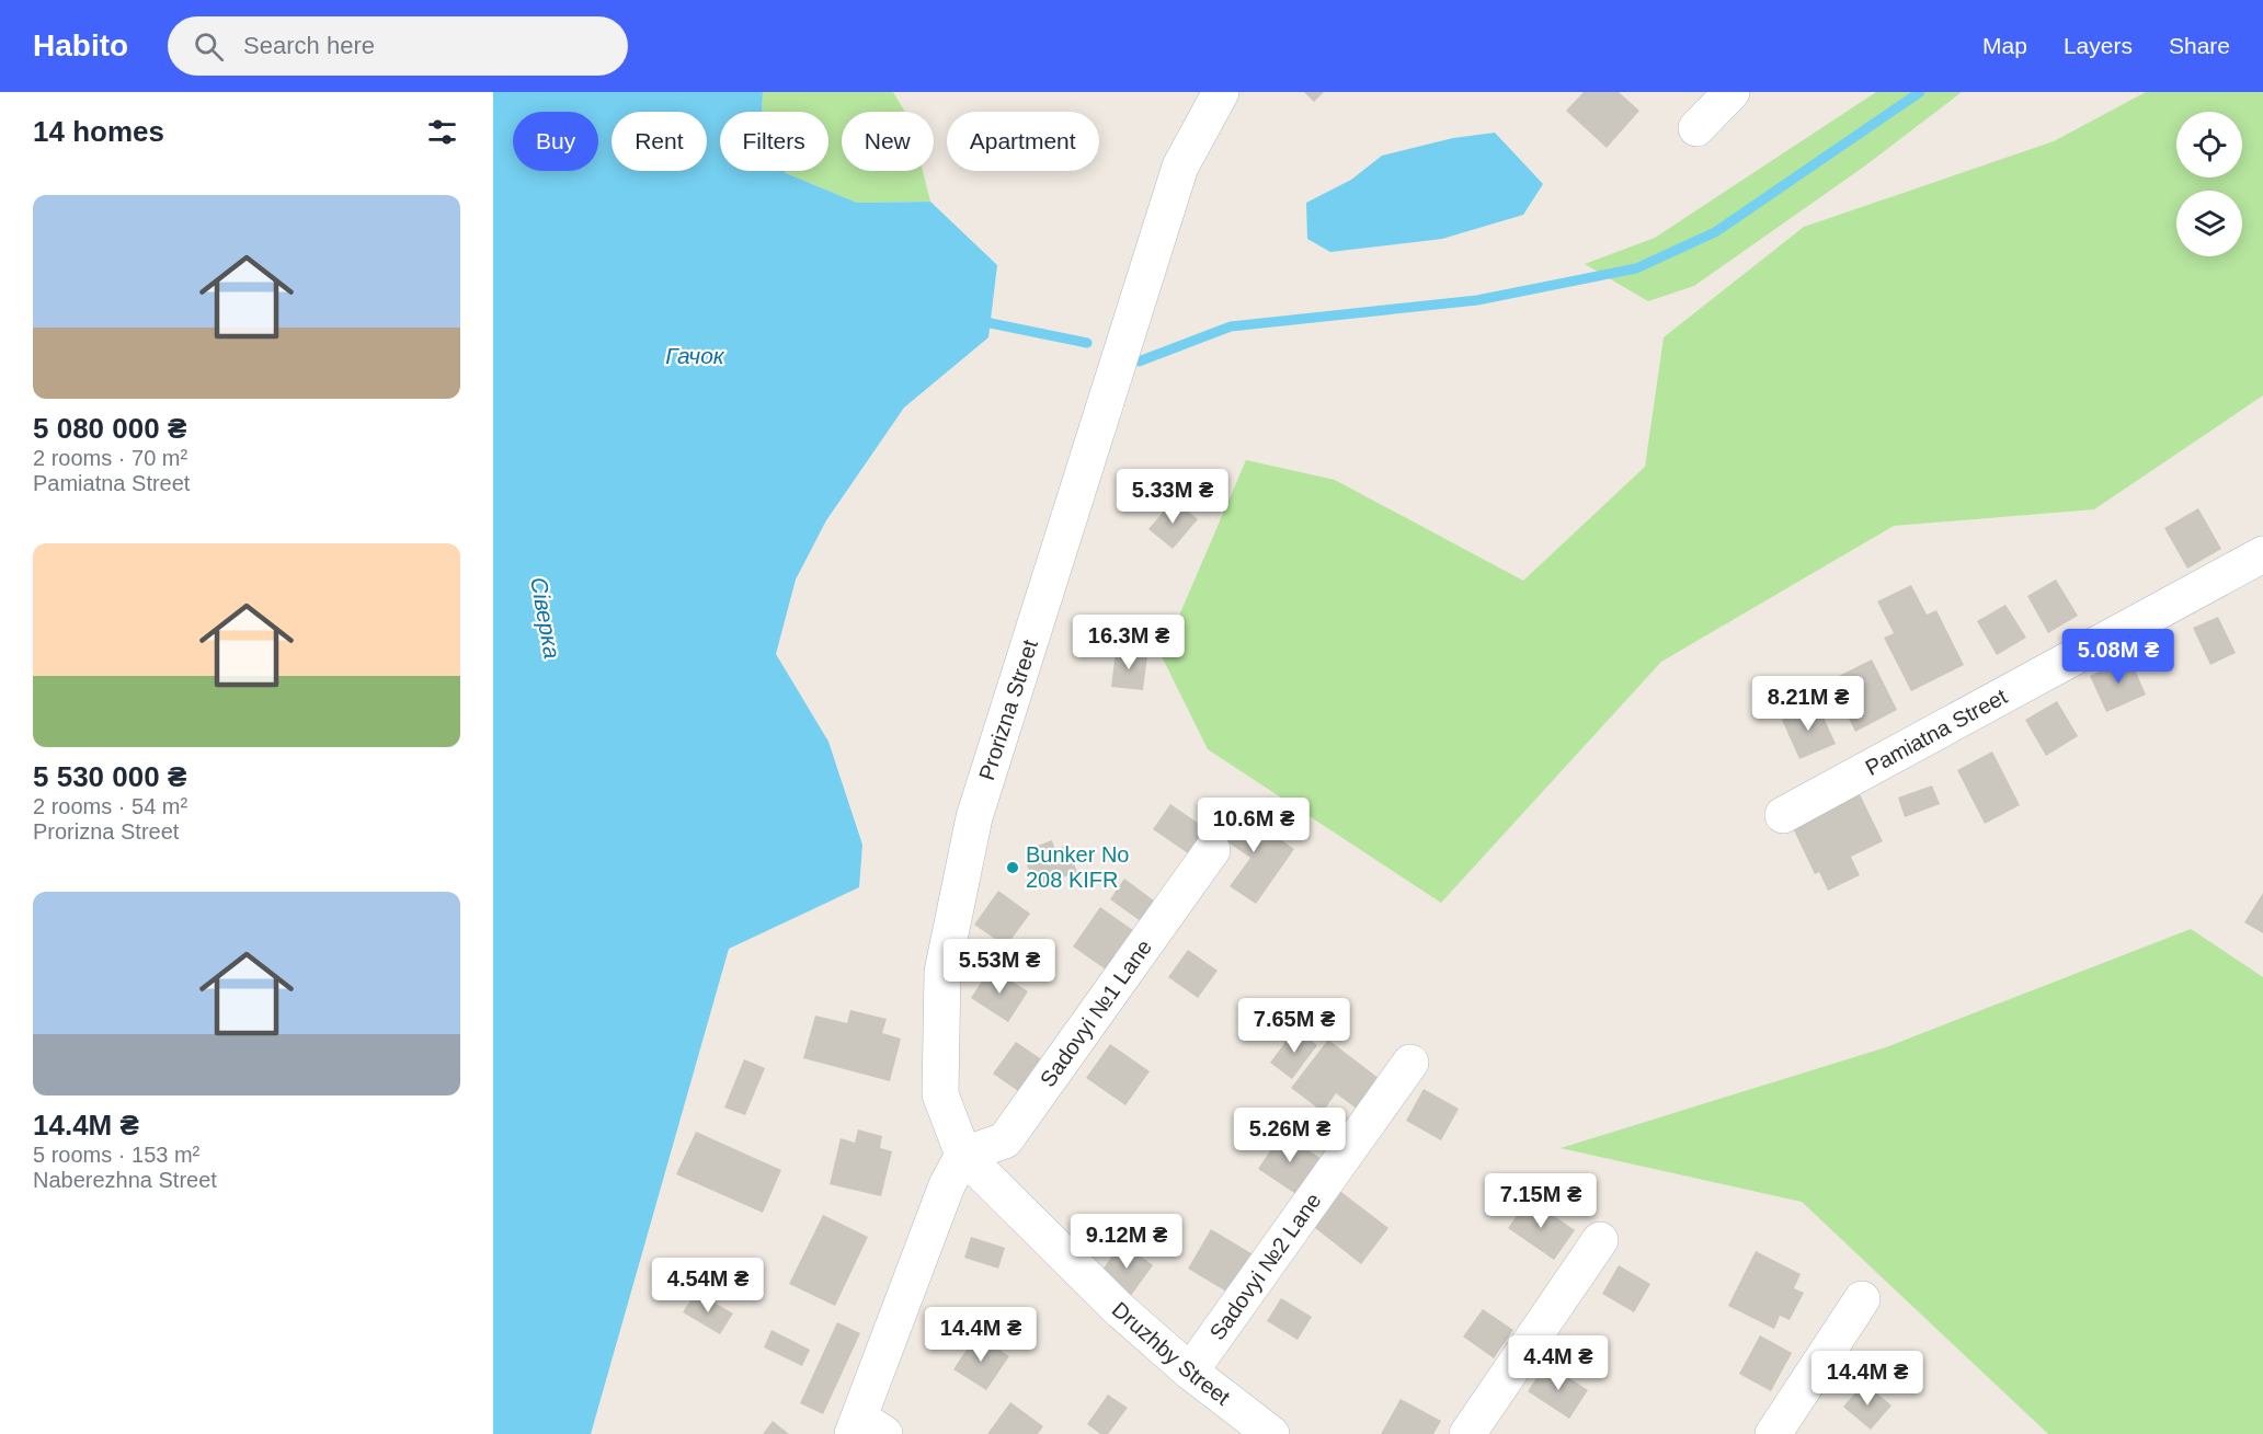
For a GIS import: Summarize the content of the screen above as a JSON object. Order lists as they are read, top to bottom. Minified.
{"streets":{"street":["Prorizna Street","Pamiatna Street","Sadovyi №1 Lane","Sadovyi №2 Lane","Druzhby Street"]},"crossings":[["Prorizna Street","Sadovyi №1 Lane"],["Prorizna Street","Druzhby Street"],["Sadovyi №1 Lane","Druzhby Street"],["Sadovyi №2 Lane","Druzhby Street"]],"water":["Гачок","Сіверка"],"places":["Bunker No 208 KIFR"],"page":{"header":"Habito","search":"Search here","nav":["Map","Layers","Share"],"heading":"14 homes","chip":["Buy","Rent","Filters","New","Apartment"],"list":[{"name":"5 080 000 ₴","note":"2 rooms · 70 m² · Pamiatna Street"},{"name":"5 530 000 ₴","note":"2 rooms · 54 m² · Prorizna Street"},{"name":"14.4M ₴","note":"5 rooms · 153 m² · Naberezhna Street"}],"price":["5.33M ₴","16.3M ₴","5.08M ₴","8.21M ₴","10.6M ₴","5.53M ₴","7.65M ₴","5.26M ₴","7.15M ₴","9.12M ₴","4.54M ₴","14.4M ₴","4.4M ₴","14.4M ₴"]}}
